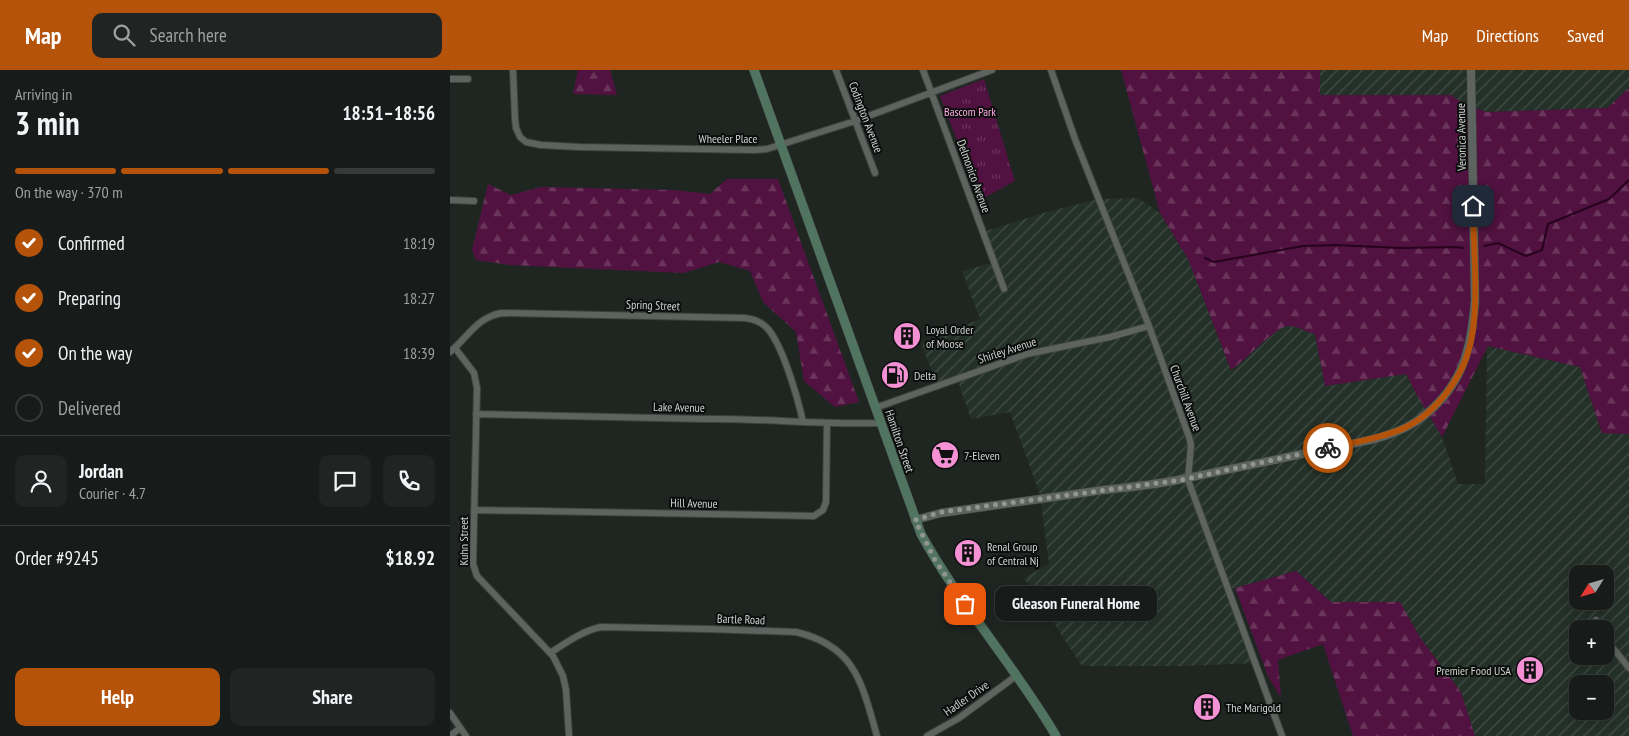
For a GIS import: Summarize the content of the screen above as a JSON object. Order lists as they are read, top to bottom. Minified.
{"streets":{"main road":["Hamilton Street"],"street":["Codington Avenue","Veronica Avenue","Wheeler Place","Delmonico Avenue","Spring Street","Shirley Avenue","Churchill Avenue","Lake Avenue","Hill Avenue","Kuhn Street","Bartle Road","Hadler Drive"]},"crossings":[["Codington Avenue","Wheeler Place"],["Veronica Avenue","Churchill Avenue"],["Veronica Avenue","Hamilton Street"],["Wheeler Place","Delmonico Avenue"],["Wheeler Place","Hamilton Street"],["Spring Street","Lake Avenue"],["Spring Street","Kuhn Street"],["Shirley Avenue","Churchill Avenue"],["Shirley Avenue","Hamilton Street"],["Lake Avenue","Hamilton Street"],["Lake Avenue","Hill Avenue"],["Lake Avenue","Kuhn Street"],["Hamilton Street","Hadler Drive"],["Hill Avenue","Kuhn Street"],["Kuhn Street","Bartle Road"]],"parks":["Bascom Park"],"places":{"building":["Loyal Order of Moose","Renal Group of Central Nj","Premier Food USA","The Marigold"],"fuel station":["Delta"],"supermarket":["7-Eleven"],"other":["Gleason Funeral Home"]},"north":"bottom left","page":{"header":"Map","search":"Search here","nav":["Map","Directions","Saved"],"heading":["3 min","Arriving in","18:51–18:56"],"panel":["Jordan","Courier · 4.7","Order #9245","$18.92"],"bar":"On the way · 370 m","list":[["Confirmed","18:19"],["Preparing","18:27"],["On the way","18:39"],"Delivered"],"map_buttons":["+","−"],"bubble":"Gleason Funeral Home","buttons":["Help","Share"]}}
